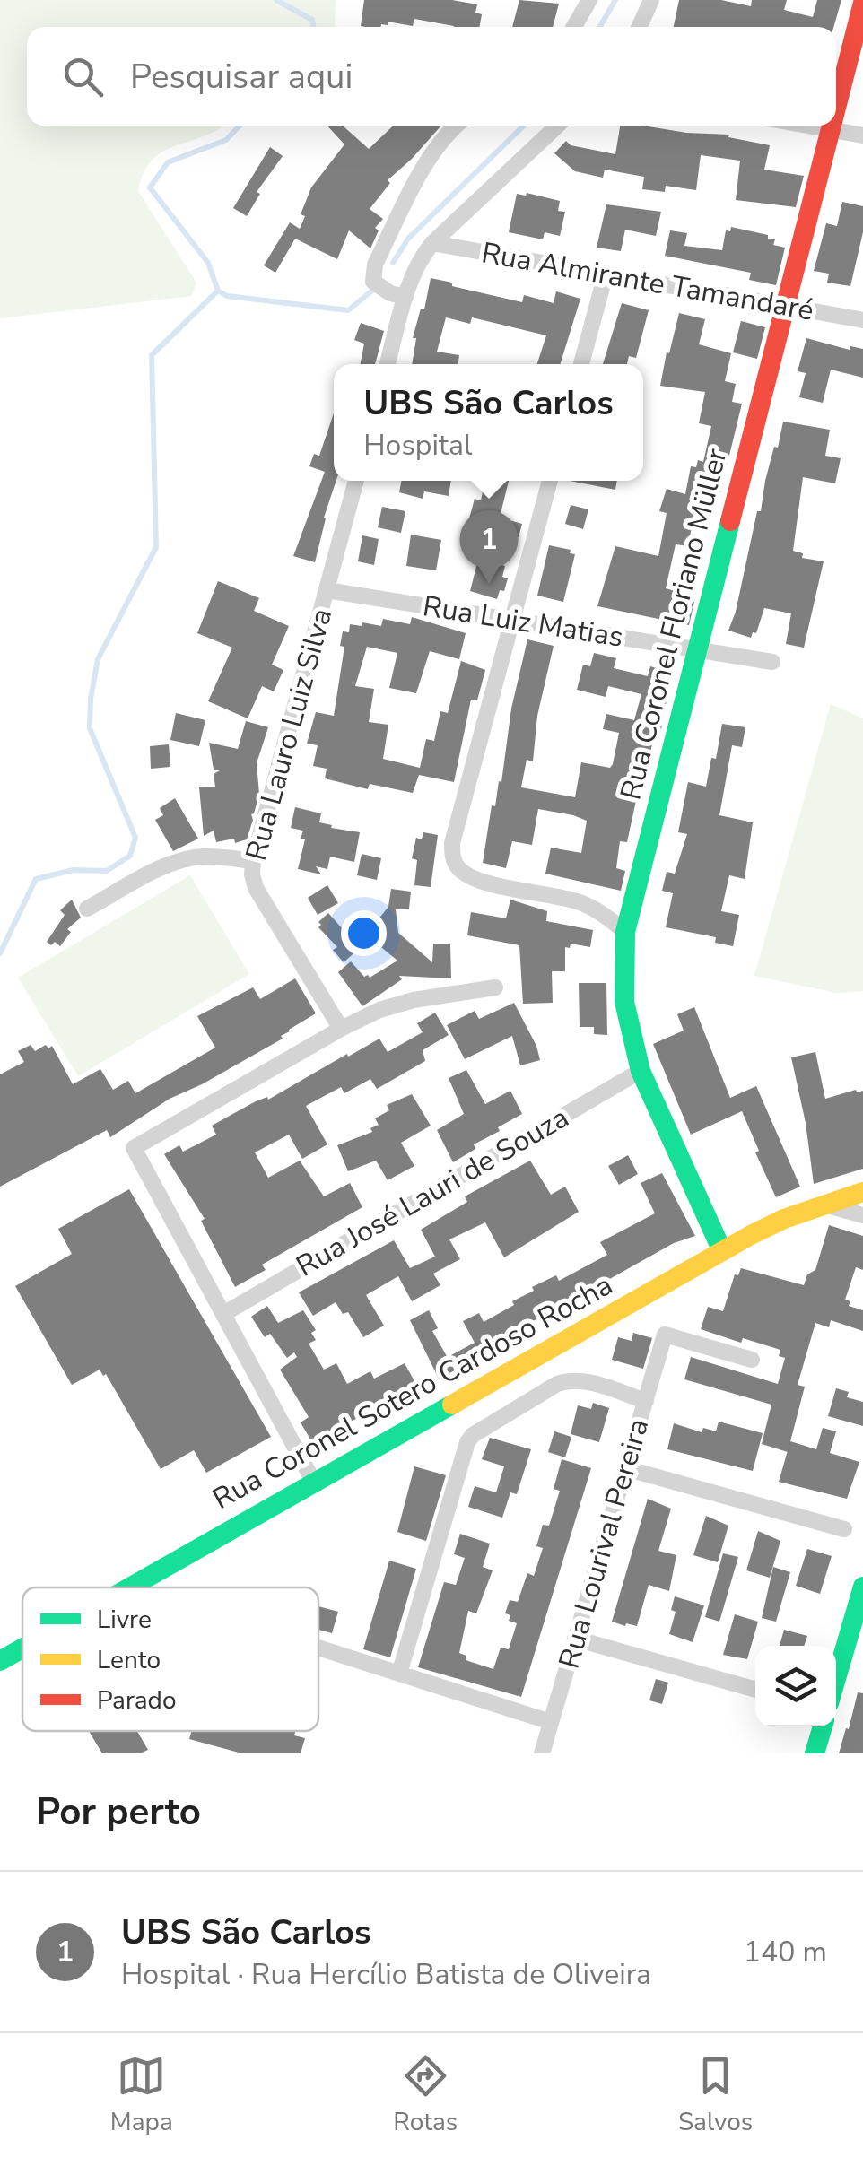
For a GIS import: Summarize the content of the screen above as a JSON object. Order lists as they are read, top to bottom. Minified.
{"streets":{"street":["Rua Almirante Tamandaré","Rua Luiz Matias","Rua Coronel Floriano Müller","Rua Lauro Luiz Silva","Rua José Lauri de Souza","Rua Coronel Sotero Cardoso Rocha","Rua Lourival Pereira"]},"crossings":[["Rua Almirante Tamandaré","Rua Coronel Floriano Müller"],["Rua Luiz Matias","Rua Coronel Floriano Müller"],["Rua Luiz Matias","Rua Lauro Luiz Silva"],["Rua Coronel Floriano Müller","Rua José Lauri de Souza"],["Rua Coronel Floriano Müller","Rua Coronel Sotero Cardoso Rocha"]],"legend":["Livre","Lento","Parado"],"page":{"search":"Pesquisar aqui","popup":["UBS São Carlos","Hospital"],"pins":"1","heading":"Por perto","list":[{"mark":"1","name":"UBS São Carlos","note":"Hospital · Rua Hercílio Batista de Oliveira","value":"140 m"}],"nav":["Mapa","Rotas","Salvos"]}}
